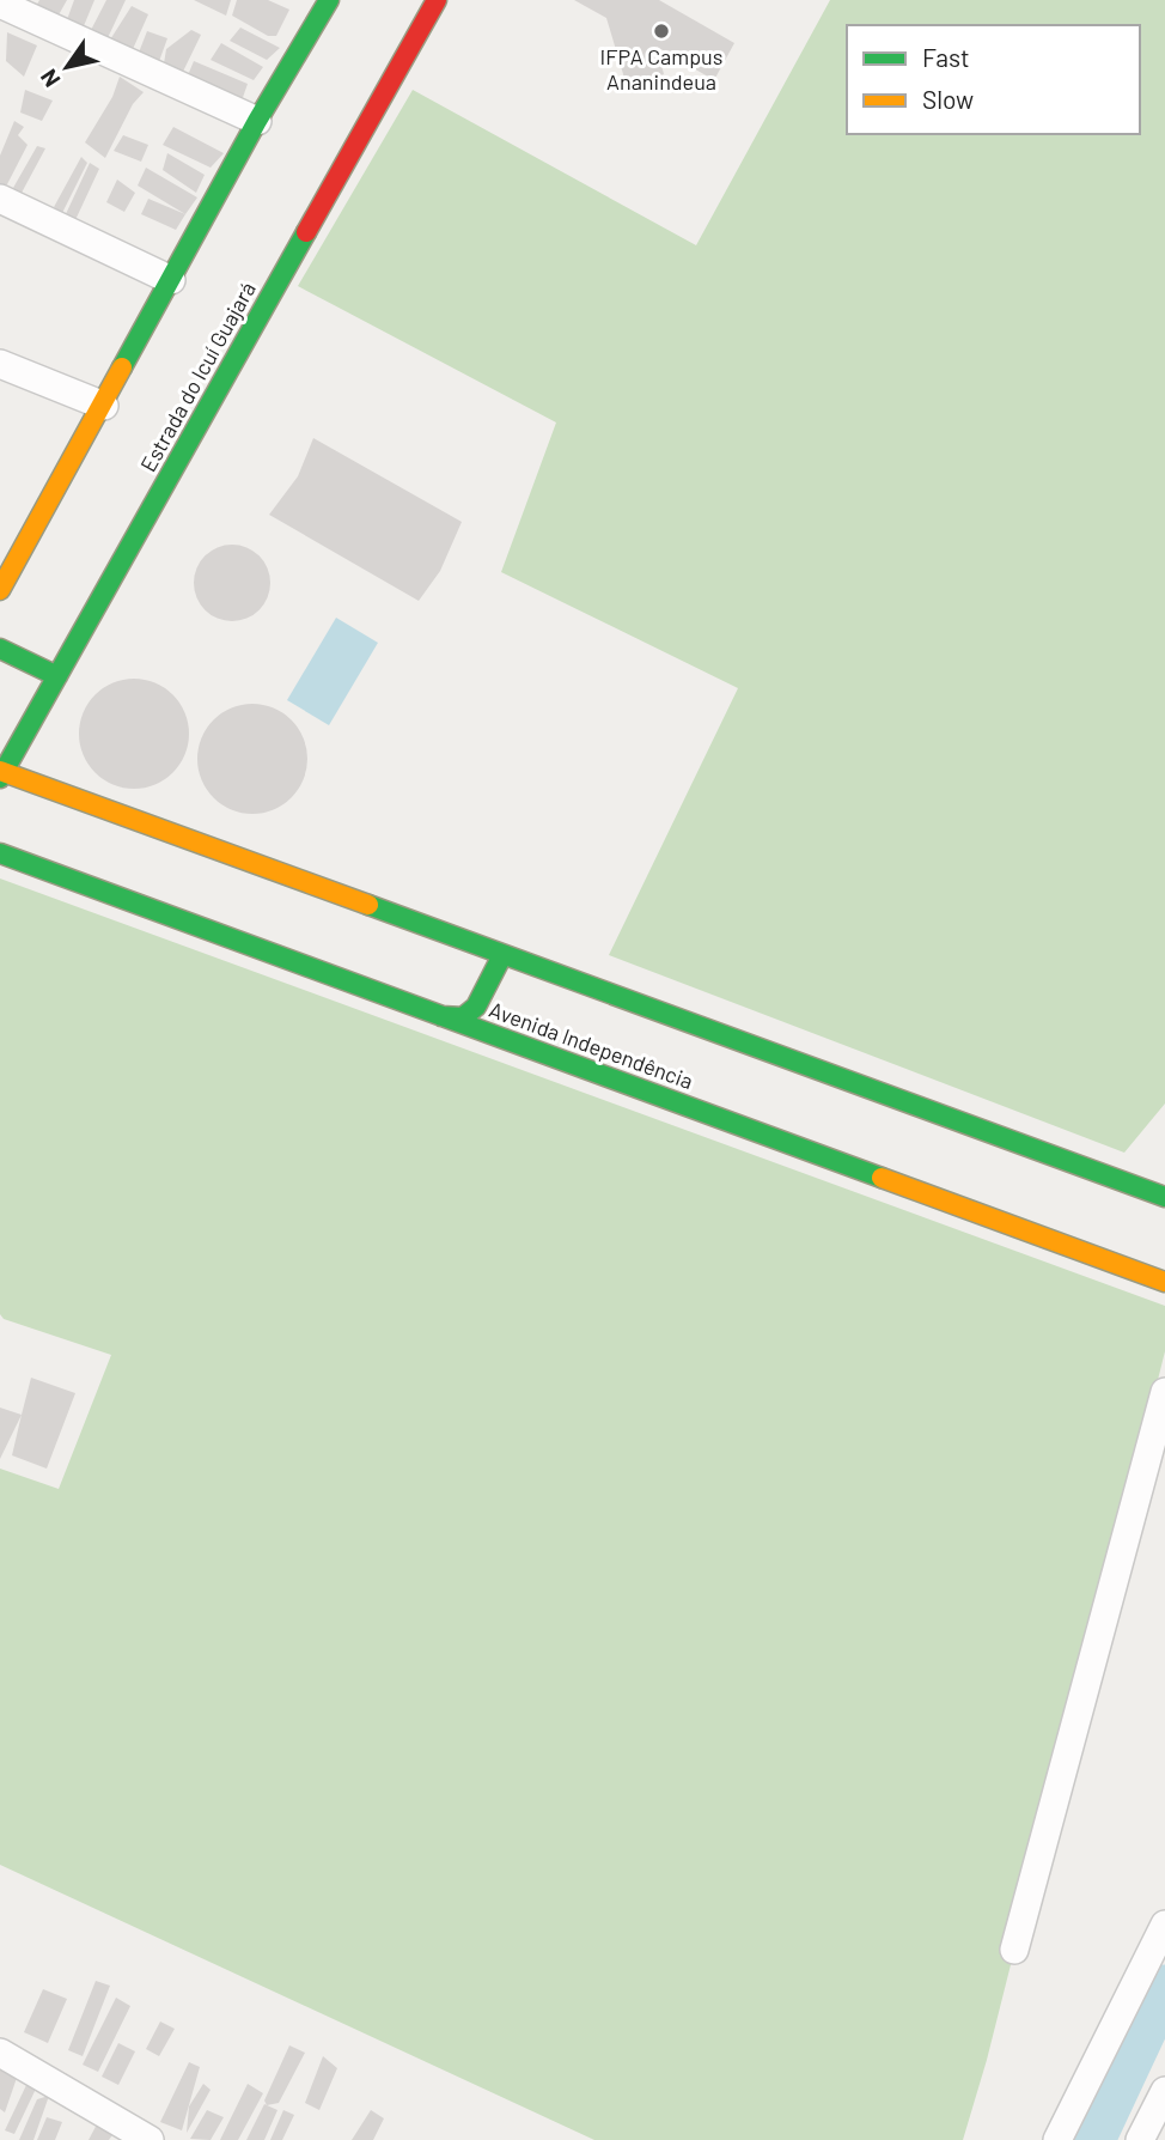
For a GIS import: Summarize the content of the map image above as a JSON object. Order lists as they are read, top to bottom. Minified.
{"streets":{"main road":["Estrada do Icuí Guajará","Avenida Independência"]},"places":["IFPA Campus Ananindeua"],"legend":["Fast","Slow"],"north":"bottom left"}
